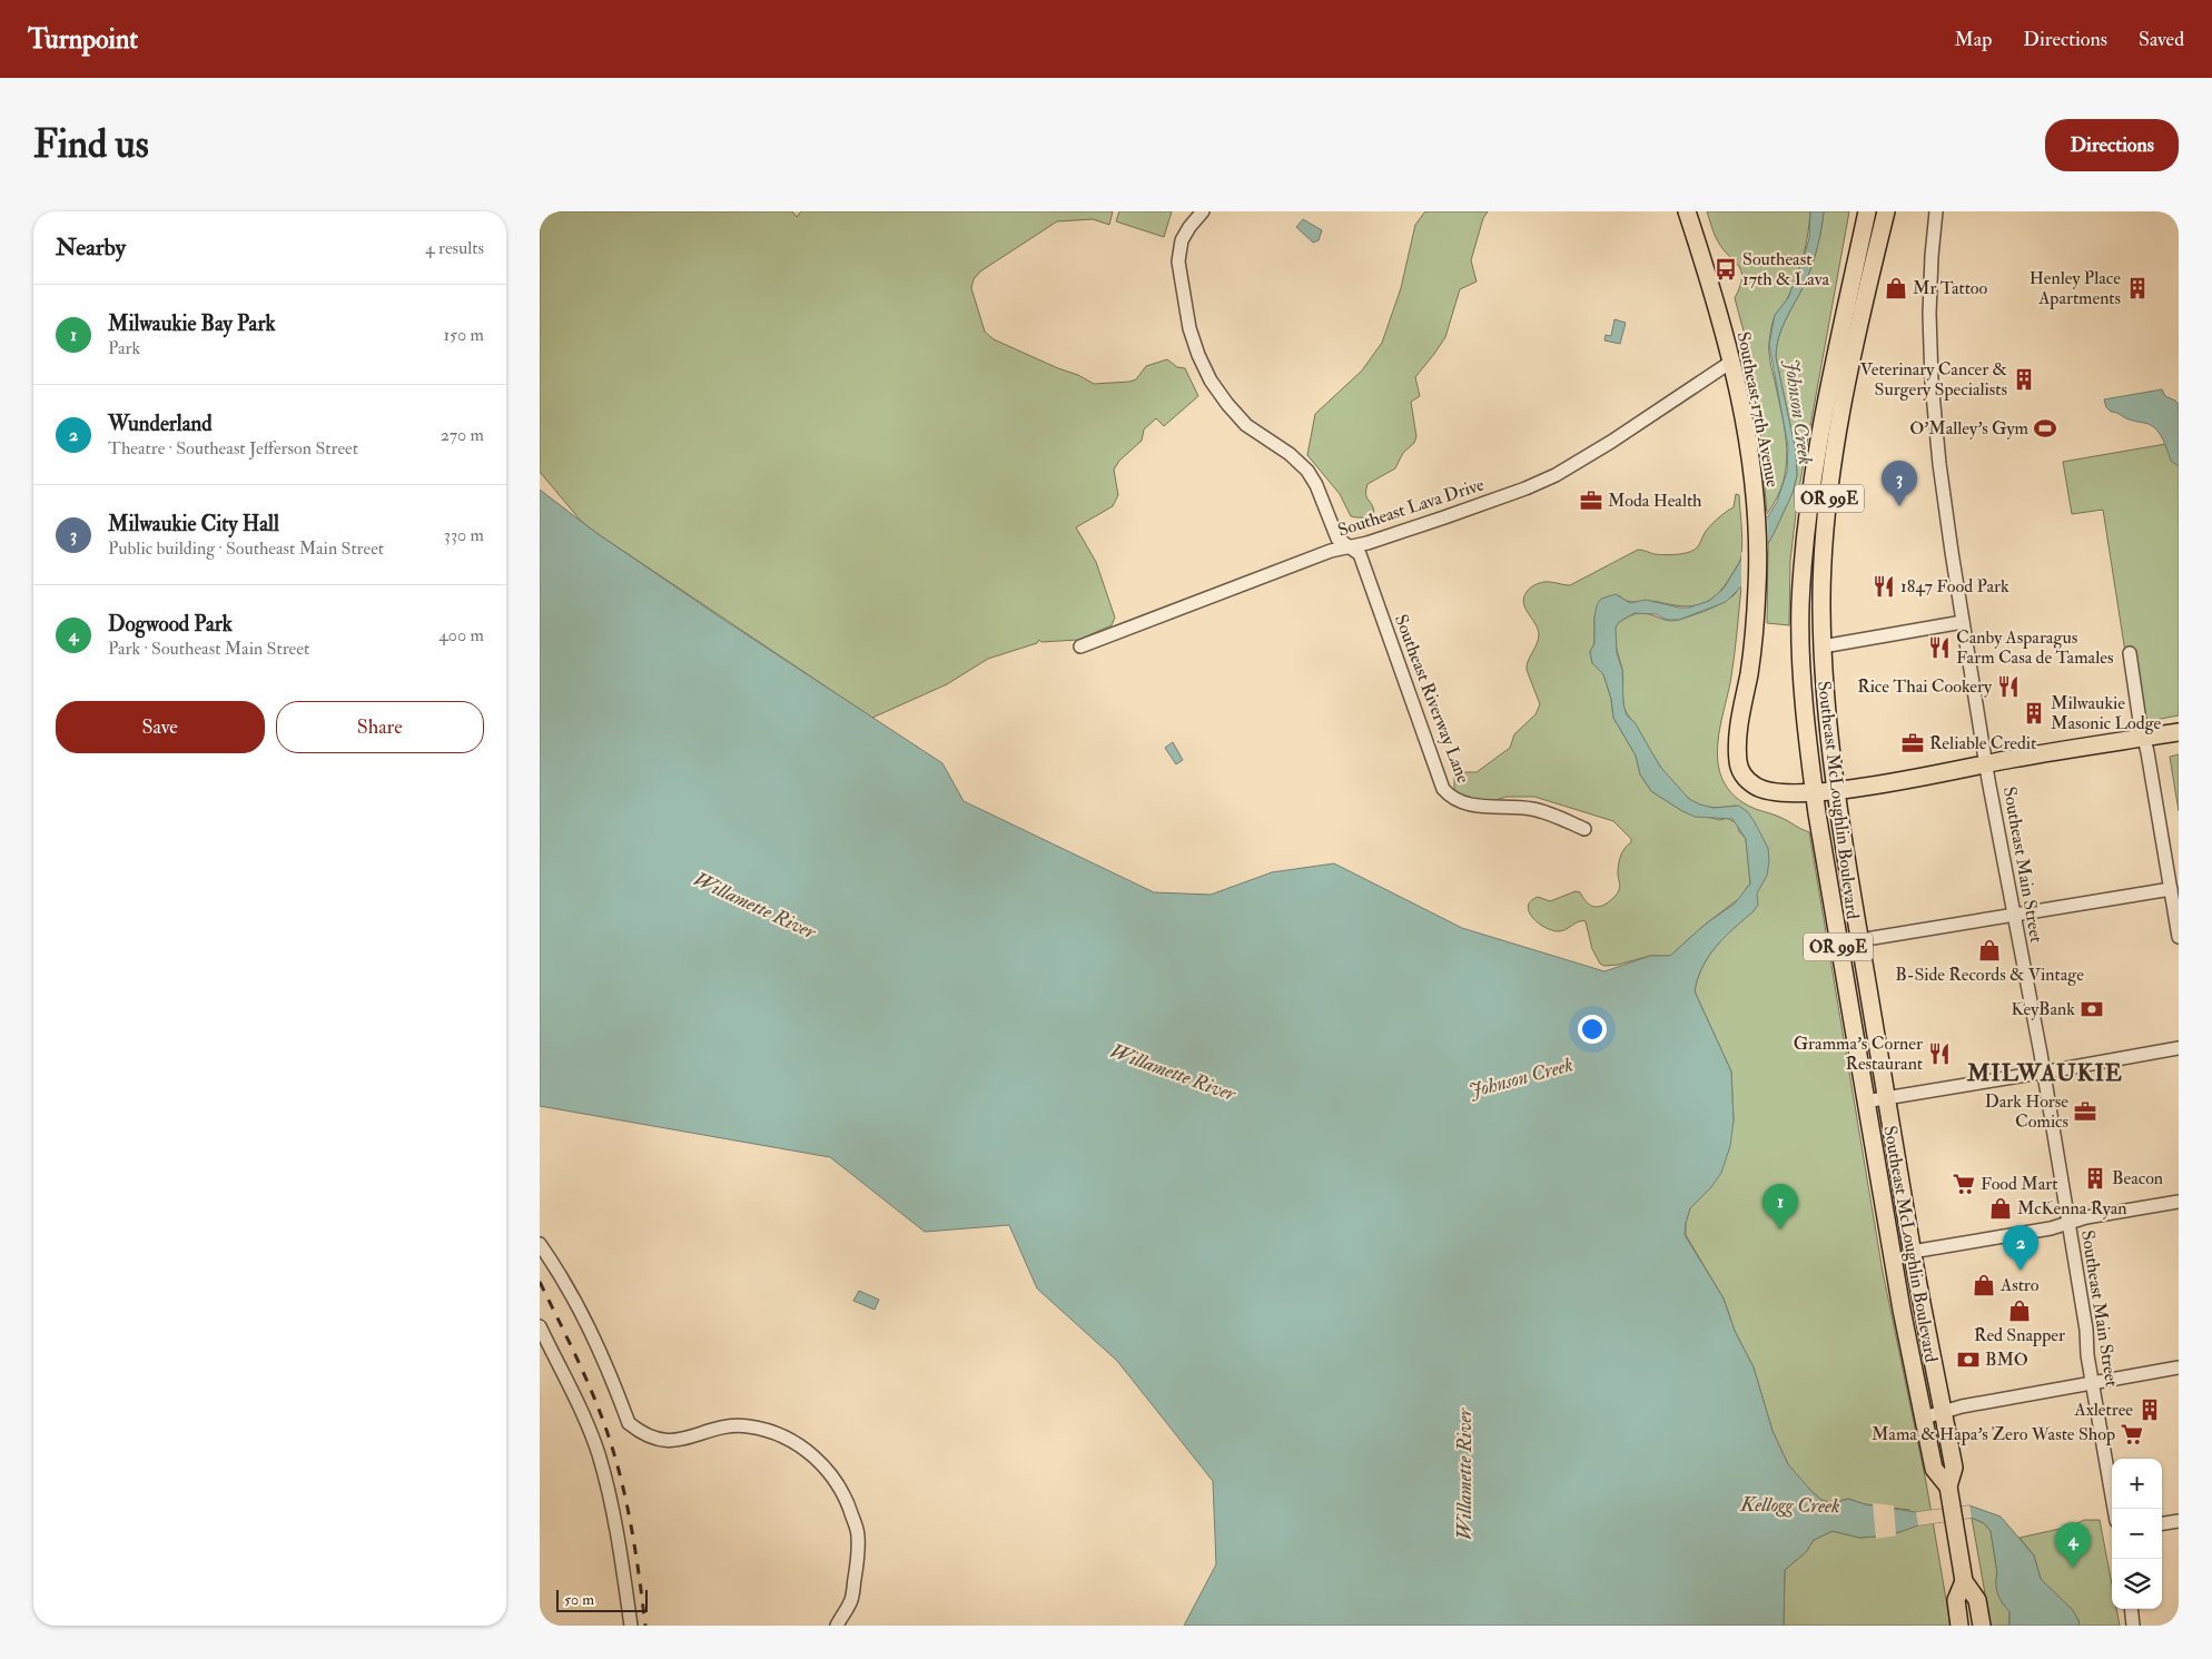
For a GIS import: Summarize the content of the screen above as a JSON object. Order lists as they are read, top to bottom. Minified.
{"streets":{"main road":["Southeast 17th Avenue","OR 99E","Southeast McLoughlin Boulevard"],"street":["Southeast Lava Drive","Southeast Riverway Lane","Southeast Main Street"]},"crossings":[["Southeast 17th Avenue","Southeast Lava Drive"],["Southeast 17th Avenue","Southeast McLoughlin Boulevard"],["Southeast 17th Avenue","Southeast Main Street"],["Southeast Lava Drive","Southeast Riverway Lane"]],"districts":["MILWAUKIE"],"water":["Johnson Creek","Willamette River","Kellogg Creek"],"places":{"bus stop":["Southeast 17th & Lava"],"shop":["Mr Tattoo","B-Side Records & Vintage","McKenna Ryan","Astro","Red Snapper"],"building":["Henley Place Apartments","Veterinary Cancer & Surgery Specialists","Milwaukie Masonic Lodge","Beacon","Axletree"],"sports":["O’Malley’s Gym"],"office":["Moda Health","Reliable Credit","Dark Horse Comics"],"restaurant":["1847 Food Park","Canby Asparagus Farm Casa de Tamales","Rice Thai Cookery","Gramma's Corner Restaurant"],"bank":["KeyBank","BMO"],"supermarket":["Food Mart","Mama & Hapa's Zero Waste Shop"]},"scale_bar":"50 m","page":{"header":"Turnpoint","nav":["Map","Directions","Saved"],"buttons":["Directions",["Save","Share"]],"title":"Find us","heading":["Nearby","4 results"],"list":[{"mark":"1","name":"Milwaukie Bay Park","note":"Park","value":"150 m"},{"mark":"2","name":"Wunderland","note":"Theatre · Southeast Jefferson Street","value":"270 m"},{"mark":"3","name":"Milwaukie City Hall","note":"Public building · Southeast Main Street","value":"330 m"},{"mark":"4","name":"Dogwood Park","note":"Park · Southeast Main Street","value":"400 m"}],"pins":["3","1","2","4"],"map_buttons":["+","−"],"scale":"50 m"}}
